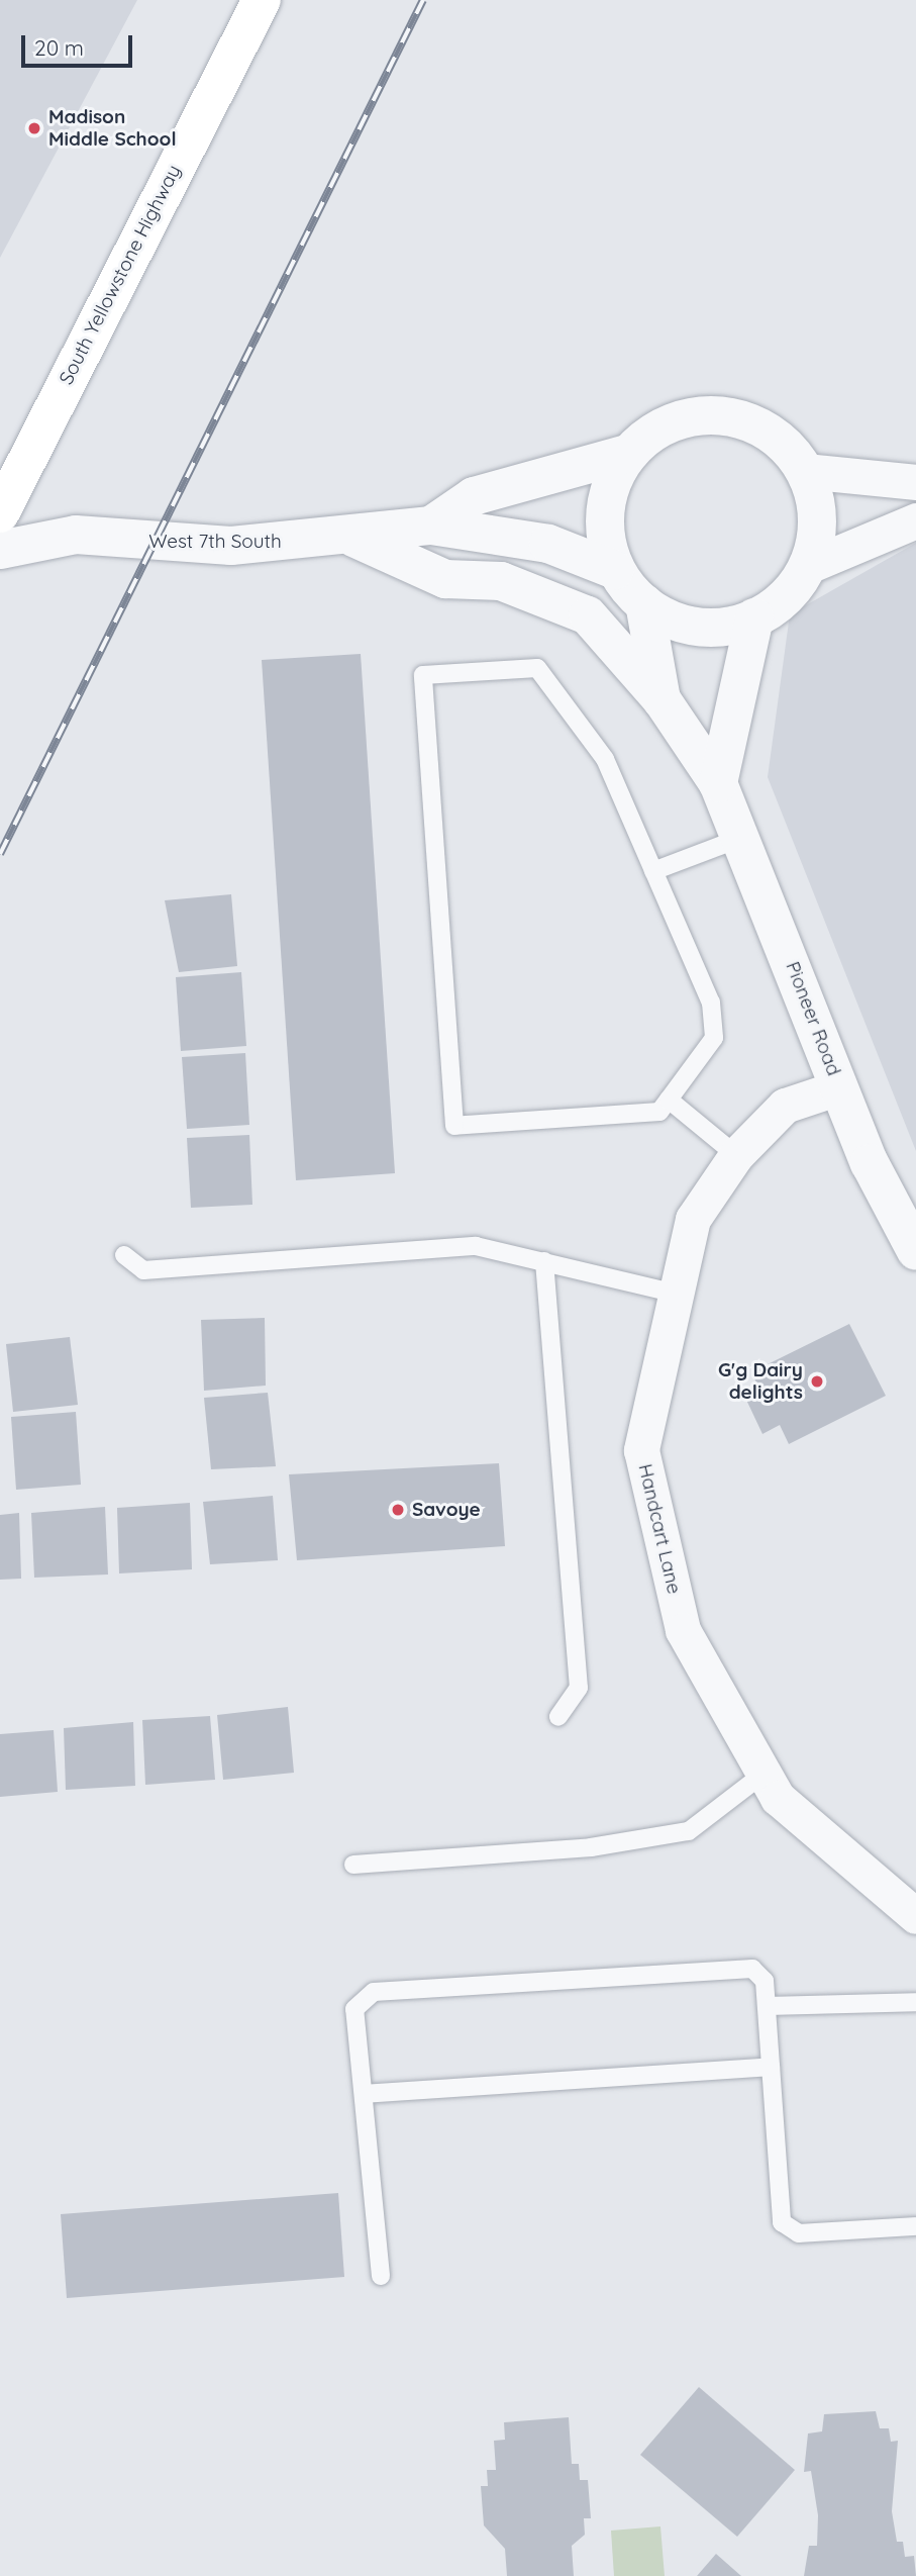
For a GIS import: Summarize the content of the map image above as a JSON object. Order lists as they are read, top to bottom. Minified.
{"streets":{"main road":["South Yellowstone Highway"],"street":["West 7th South","Pioneer Road","Handcart Lane"]},"crossings":[["West 7th South","Pioneer Road"],["Pioneer Road","Handcart Lane"]],"places":["Madison Middle School","G'g Dairy delights","Savoye"],"scale_bar":"20 m"}
